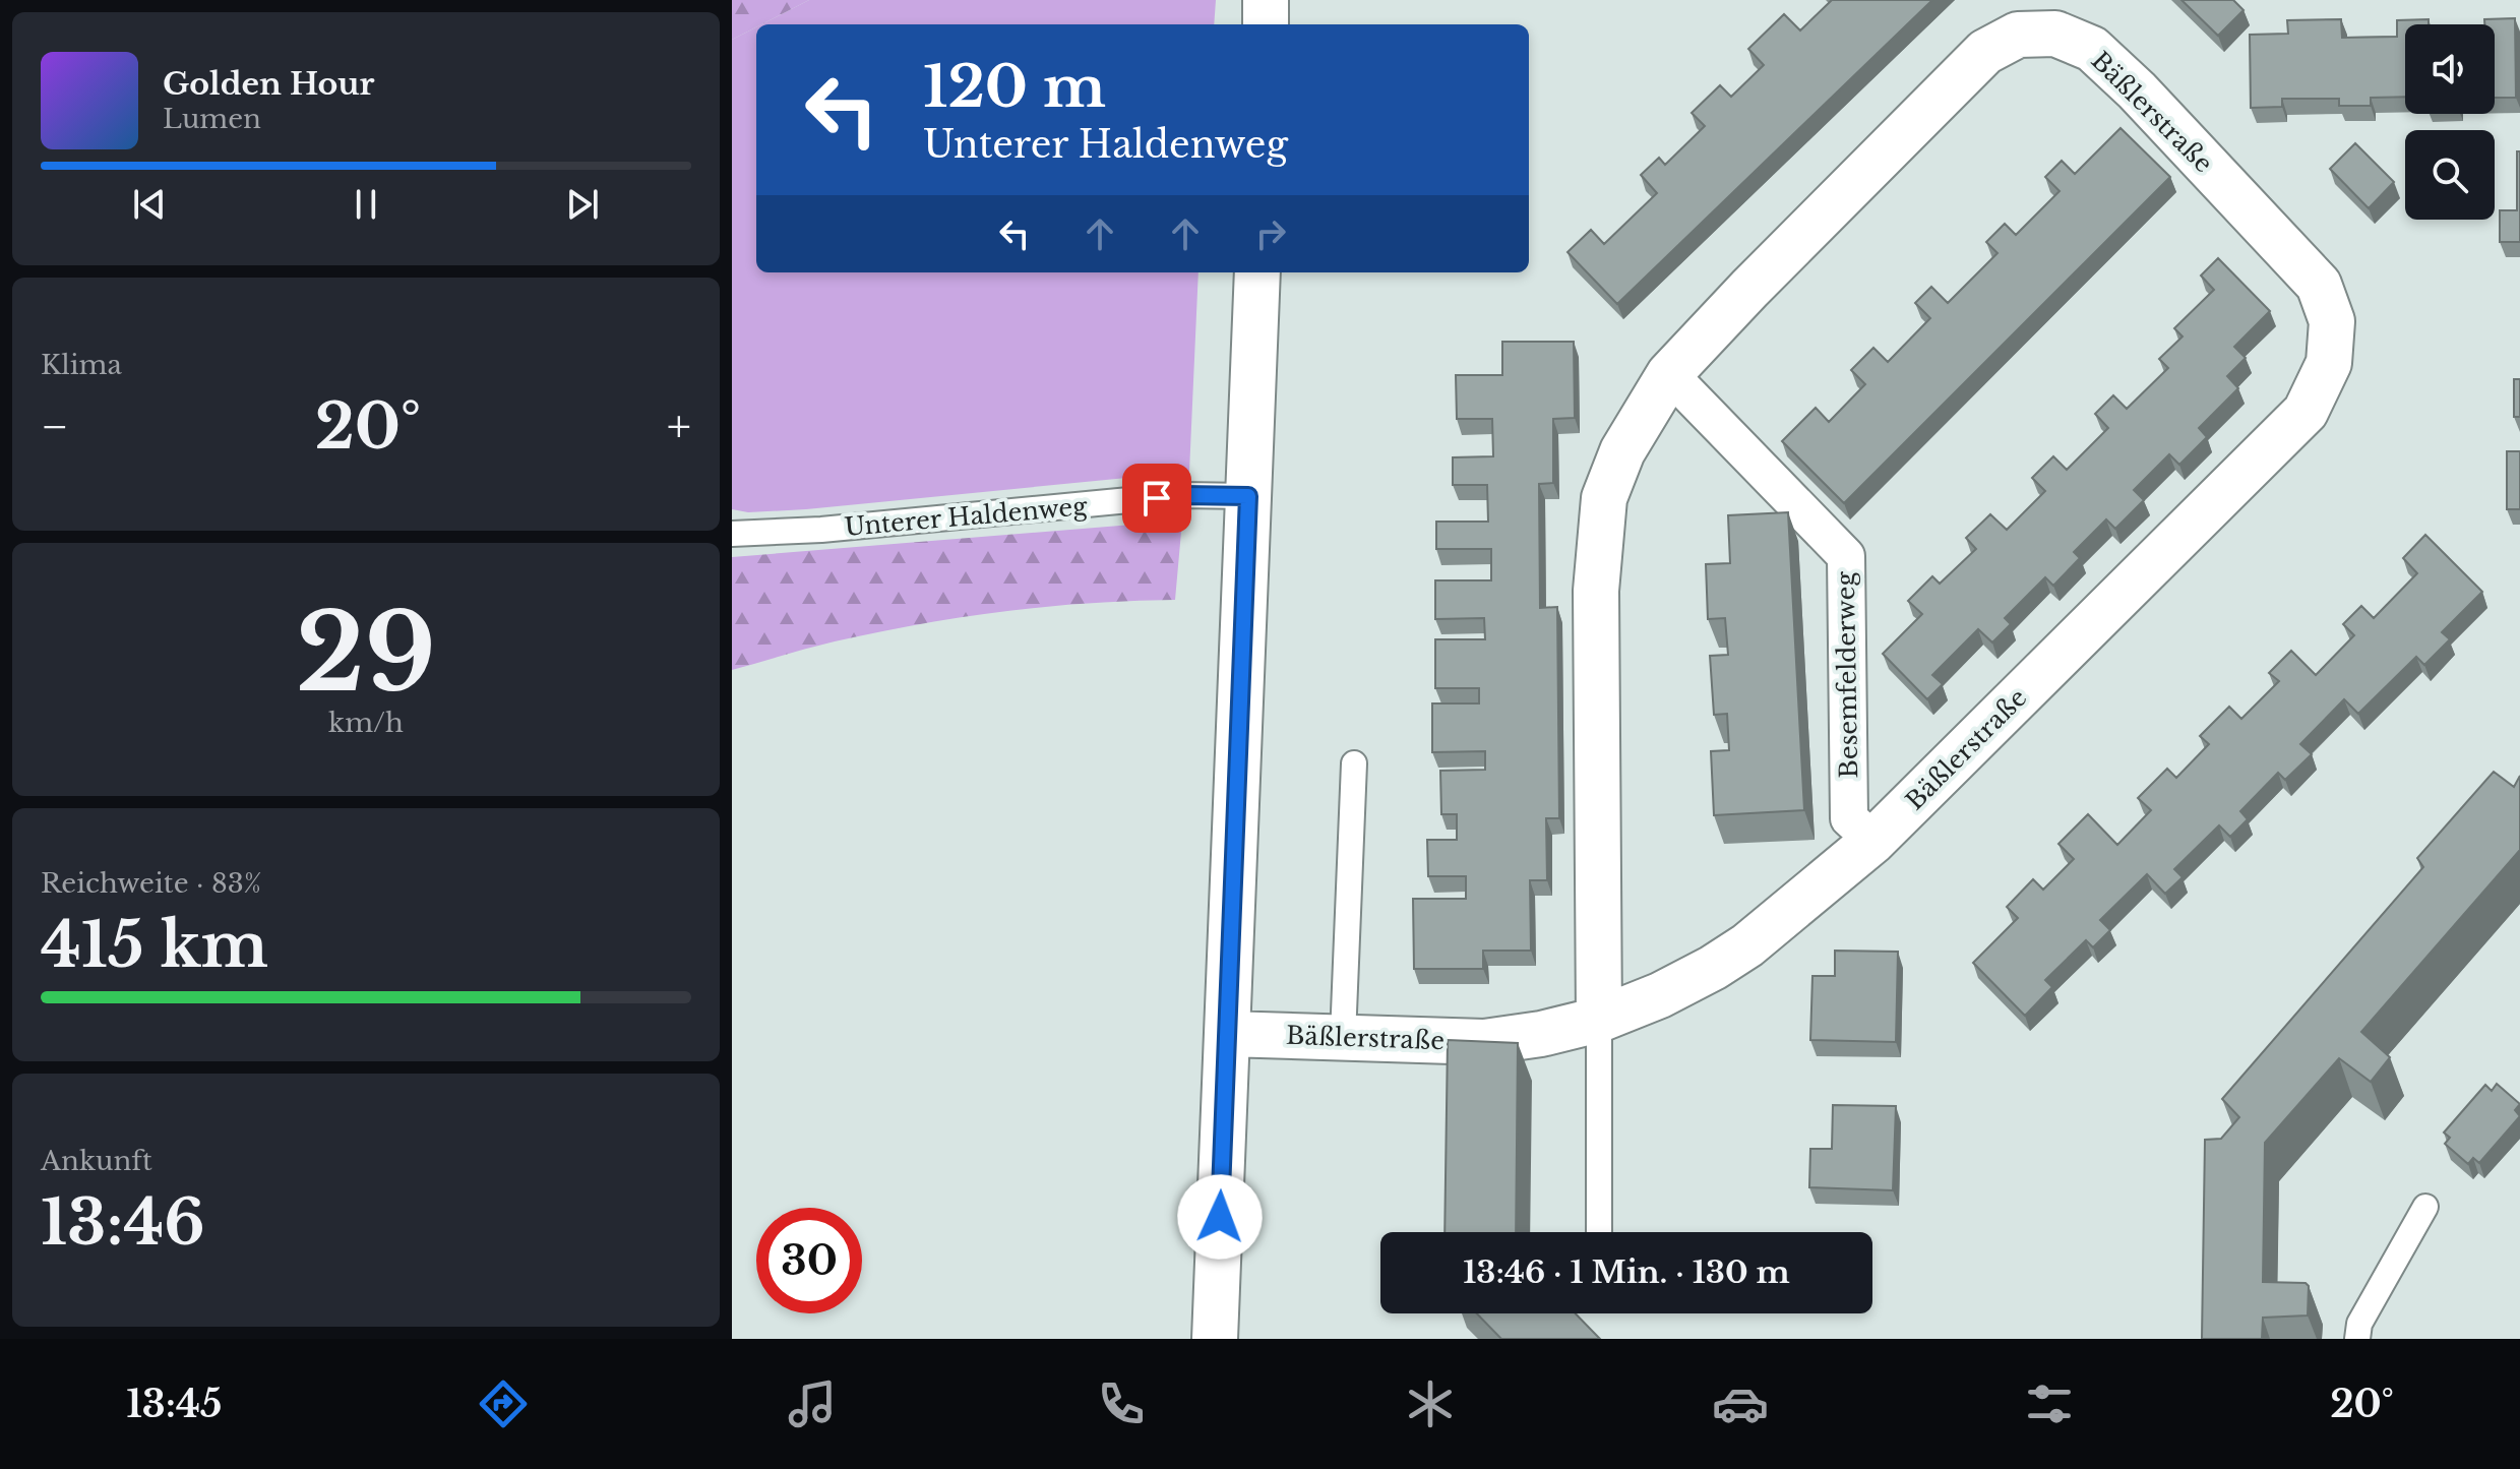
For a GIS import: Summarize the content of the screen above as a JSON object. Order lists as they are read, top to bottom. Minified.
{"streets":{"street":["Bäßlerstraße","Besemfelderweg"],"lane":["Unterer Haldenweg"]},"crossings":[["Bäßlerstraße","Besemfelderweg"]],"page":{"turn":["120 m","Unterer Haldenweg"],"song":["Golden Hour","Lumen"],"tile":["Klima",["29","km/h"],["Reichweite · 83%","415 km"],["Ankunft","13:46"]],"heat":["−","20°","+"],"limit":"30","trip":"13:46 · 1 Min. · 130 m","tabs":["13:45","20°"]}}
